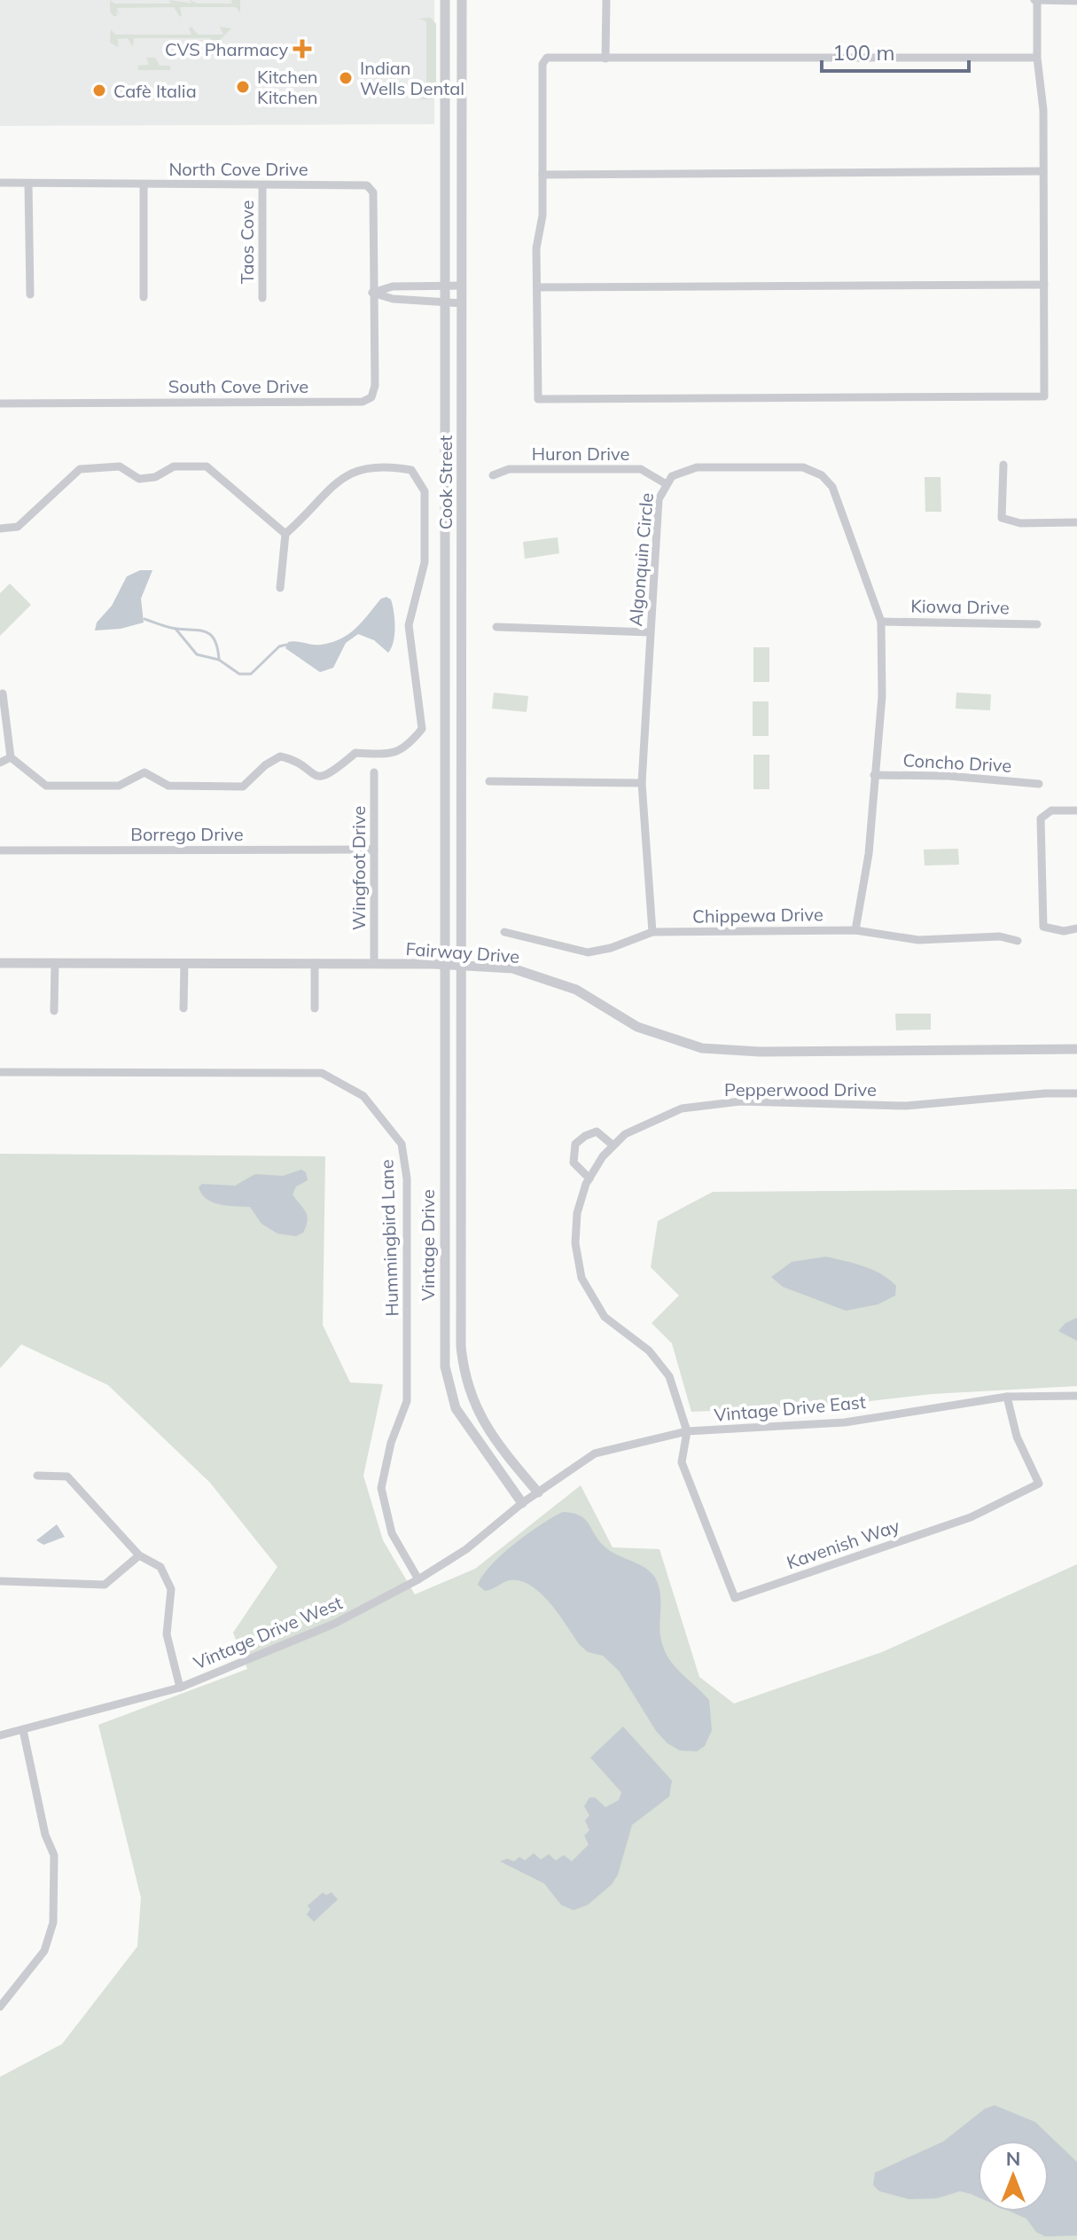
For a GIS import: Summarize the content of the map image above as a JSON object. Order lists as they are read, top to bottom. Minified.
{"streets":{"street":["North Cove Drive","Taos Cove","South Cove Drive","Huron Drive","Cook Street","Algonquin Circle","Kiowa Drive","Concho Drive","Borrego Drive","Wingfoot Drive","Chippewa Drive","Fairway Drive","Pepperwood Drive","Hummingbird Lane","Vintage Drive","Vintage Drive East","Kavenish Way","Vintage Drive West"]},"crossings":[["North Cove Drive","Taos Cove"],["North Cove Drive","South Cove Drive"],["Huron Drive","Algonquin Circle"],["Cook Street","Fairway Drive"],["Cook Street","Vintage Drive"],["Algonquin Circle","Kiowa Drive"],["Algonquin Circle","Concho Drive"],["Algonquin Circle","Chippewa Drive"],["Borrego Drive","Wingfoot Drive"],["Wingfoot Drive","Fairway Drive"],["Fairway Drive","Vintage Drive"],["Pepperwood Drive","Vintage Drive East"],["Pepperwood Drive","Kavenish Way"],["Hummingbird Lane","Vintage Drive West"],["Vintage Drive","Vintage Drive East"],["Vintage Drive","Vintage Drive West"],["Vintage Drive East","Kavenish Way"],["Vintage Drive East","Vintage Drive West"]],"places":{"health":["CVS Pharmacy"],"other":["Indian Wells Dental","Kitchen Kitchen","Cafè Italia"]},"scale_bar":"100 m","north":"top"}
